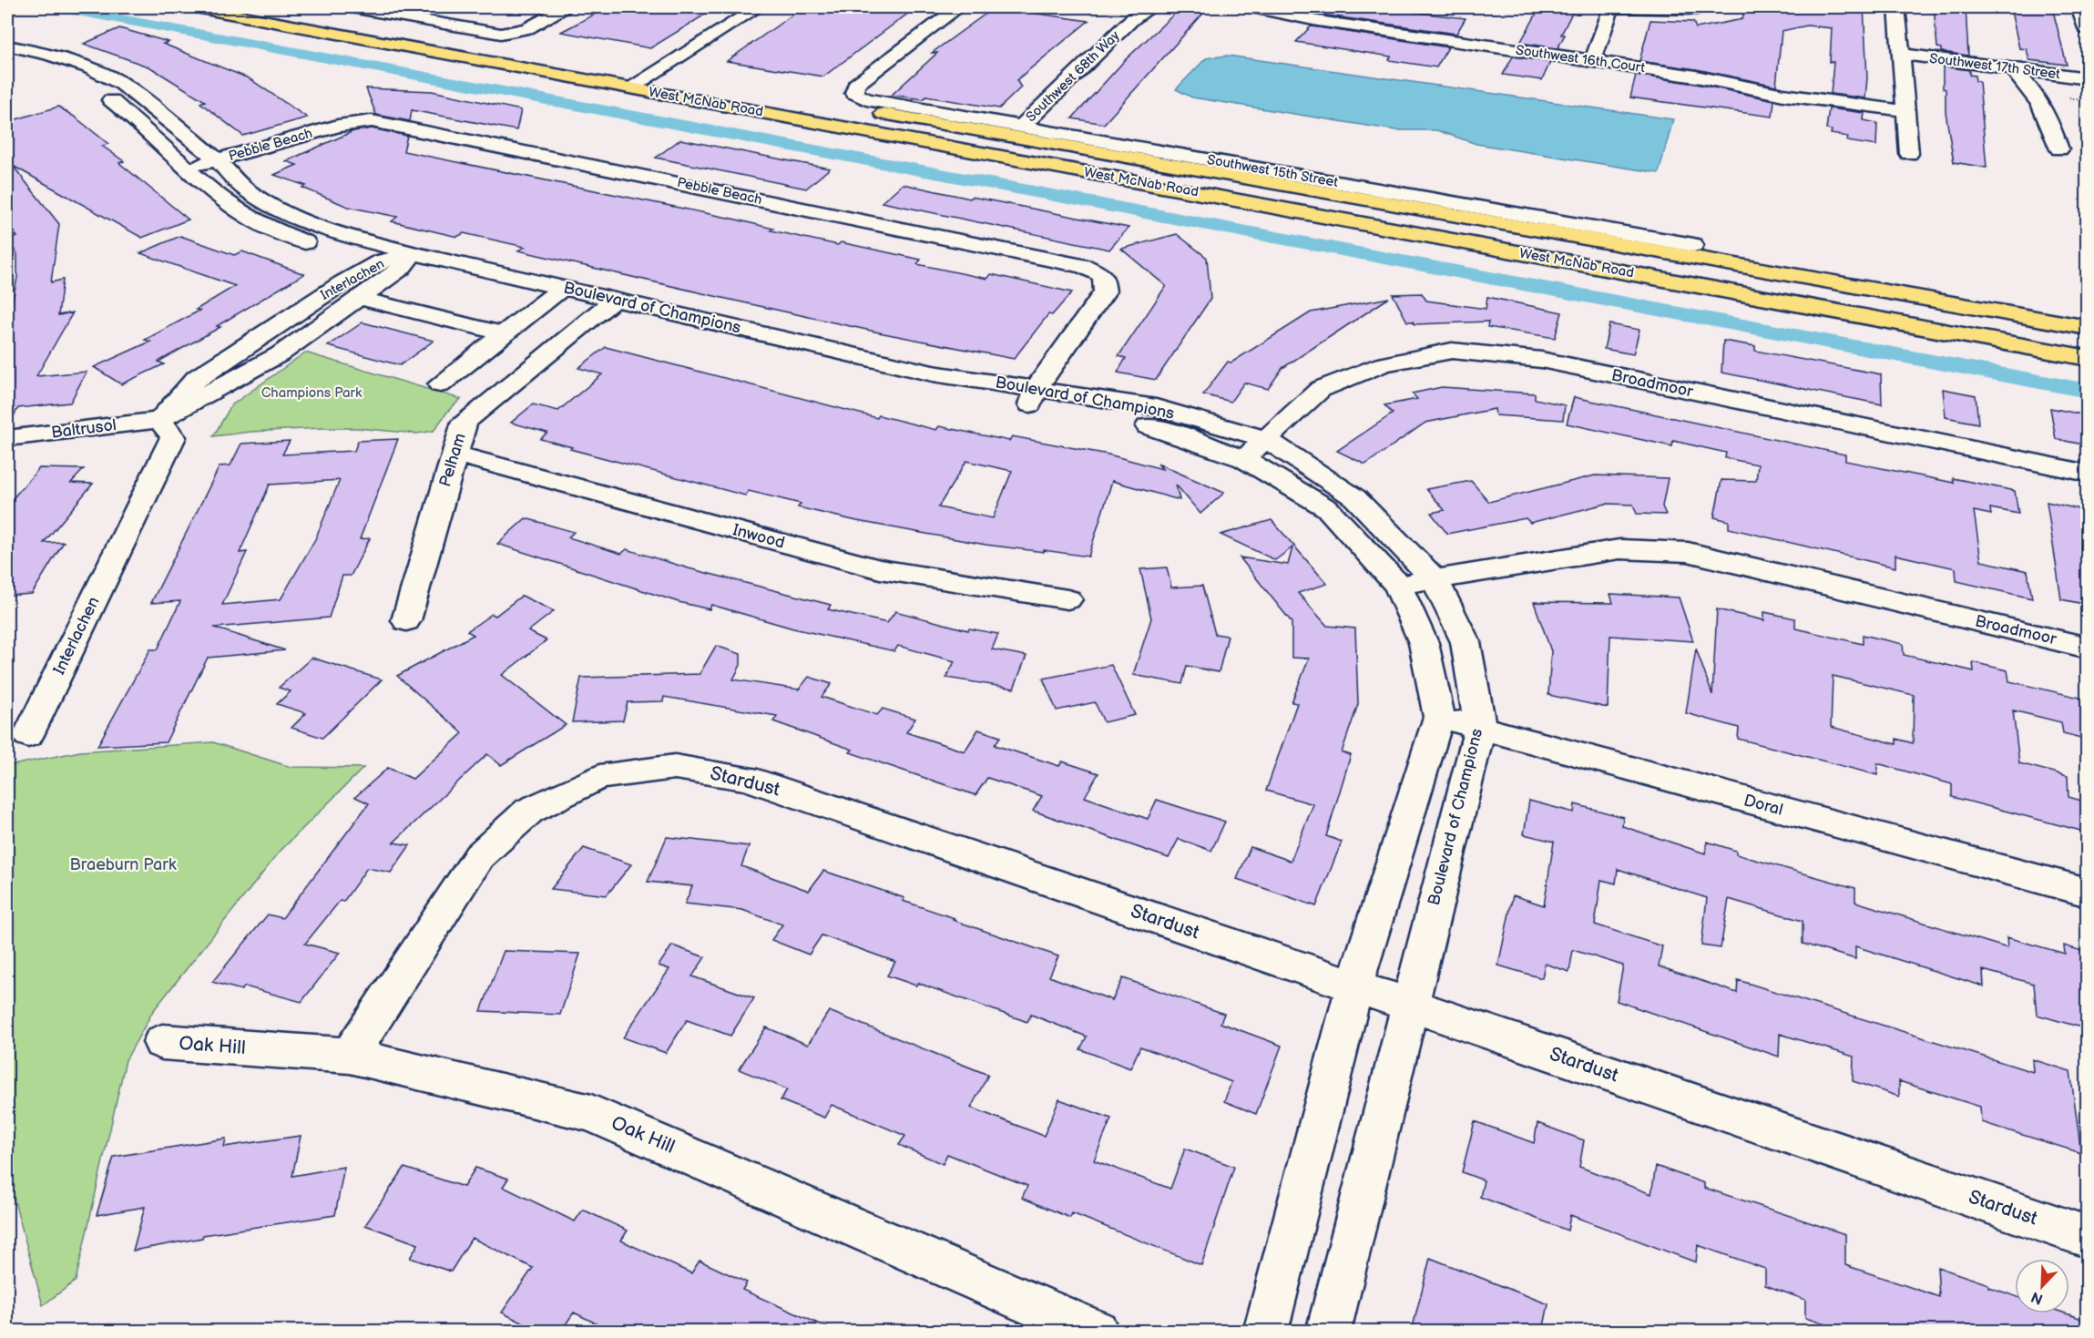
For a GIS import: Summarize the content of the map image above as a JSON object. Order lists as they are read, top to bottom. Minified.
{"streets":{"main road":["West McNab Road"],"street":["Southwest 16th Court","Southwest 17th Street","Southwest 68th Way","Pebble Beach","Southwest 15th Street","Interlachen","Boulevard of Champions","Broadmoor","Baltrusol","Pelham","Inwood","Stardust","Doral","Oak Hill"]},"crossings":[["Southwest 68th Way","Southwest 15th Street"],["West McNab Road","Southwest 15th Street"],["Pebble Beach","Boulevard of Champions"],["Interlachen","Boulevard of Champions"],["Interlachen","Baltrusol"],["Boulevard of Champions","Broadmoor"],["Boulevard of Champions","Pelham"],["Boulevard of Champions","Stardust"],["Boulevard of Champions","Doral"],["Pelham","Inwood"],["Stardust","Oak Hill"]],"parks":["Champions Park","Braeburn Park"],"north":"bottom left"}
